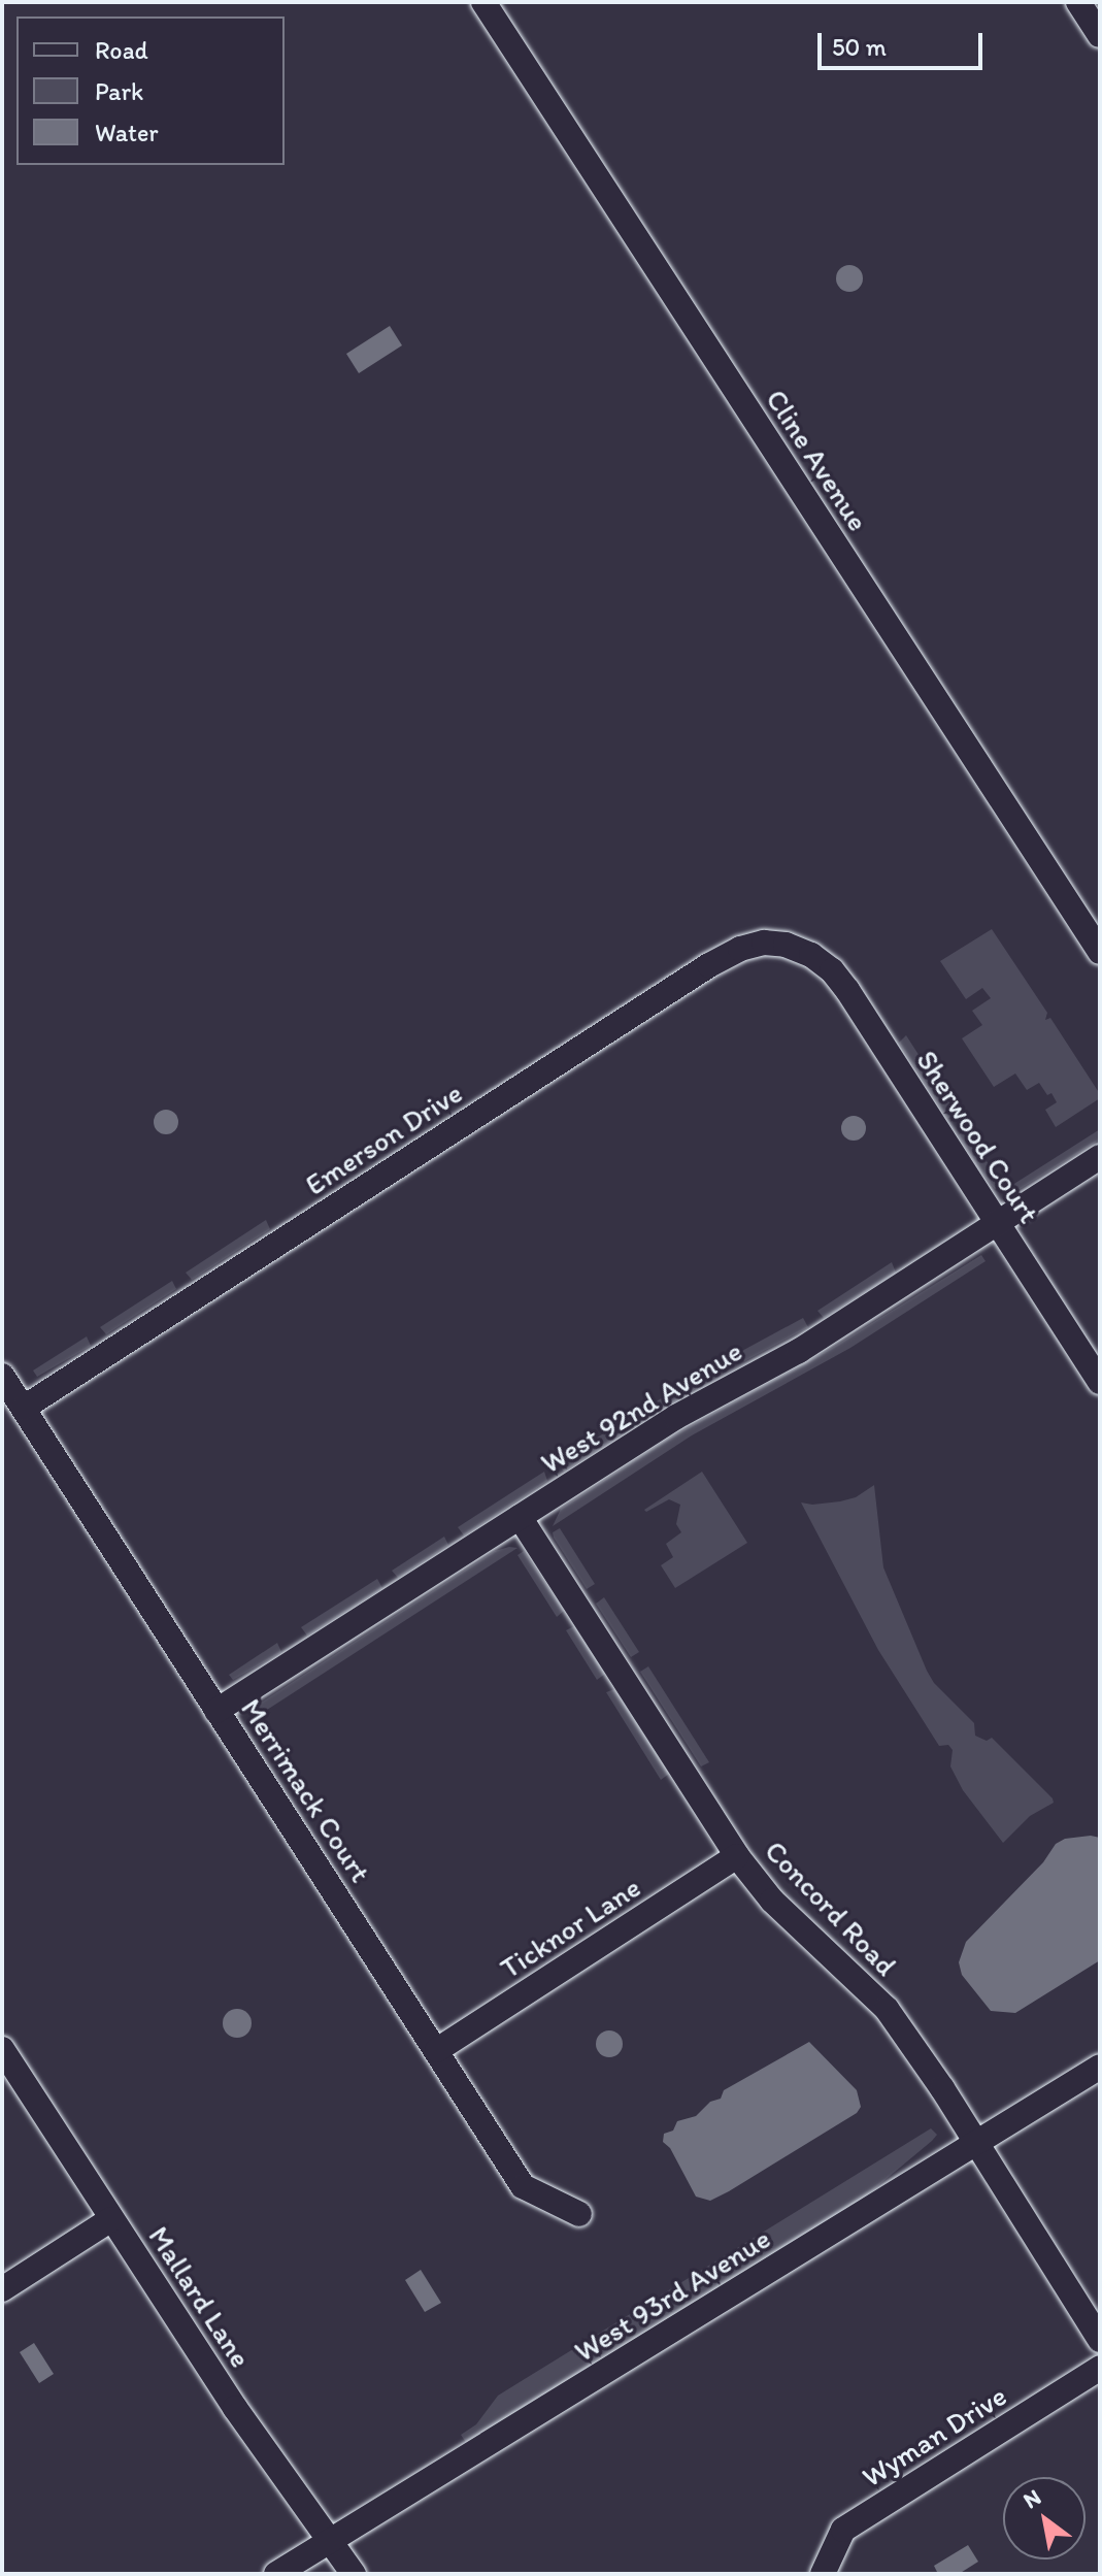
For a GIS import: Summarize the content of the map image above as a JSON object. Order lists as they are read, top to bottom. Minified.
{"streets":{"street":["Cline Avenue","Sherwood Court","Emerson Drive","West 92nd Avenue","Merrimack Court","Concord Road","Ticknor Lane","West 93rd Avenue","Mallard Lane","Wyman Drive"]},"crossings":[["Sherwood Court","Emerson Drive"],["Sherwood Court","West 92nd Avenue"],["Emerson Drive","Merrimack Court"],["West 92nd Avenue","Merrimack Court"],["West 92nd Avenue","Concord Road"],["Merrimack Court","Ticknor Lane"],["Concord Road","Ticknor Lane"],["Concord Road","West 93rd Avenue"],["West 93rd Avenue","Mallard Lane"]],"legend":["Road","Park","Water"],"scale_bar":"50 m","north":"top left"}
